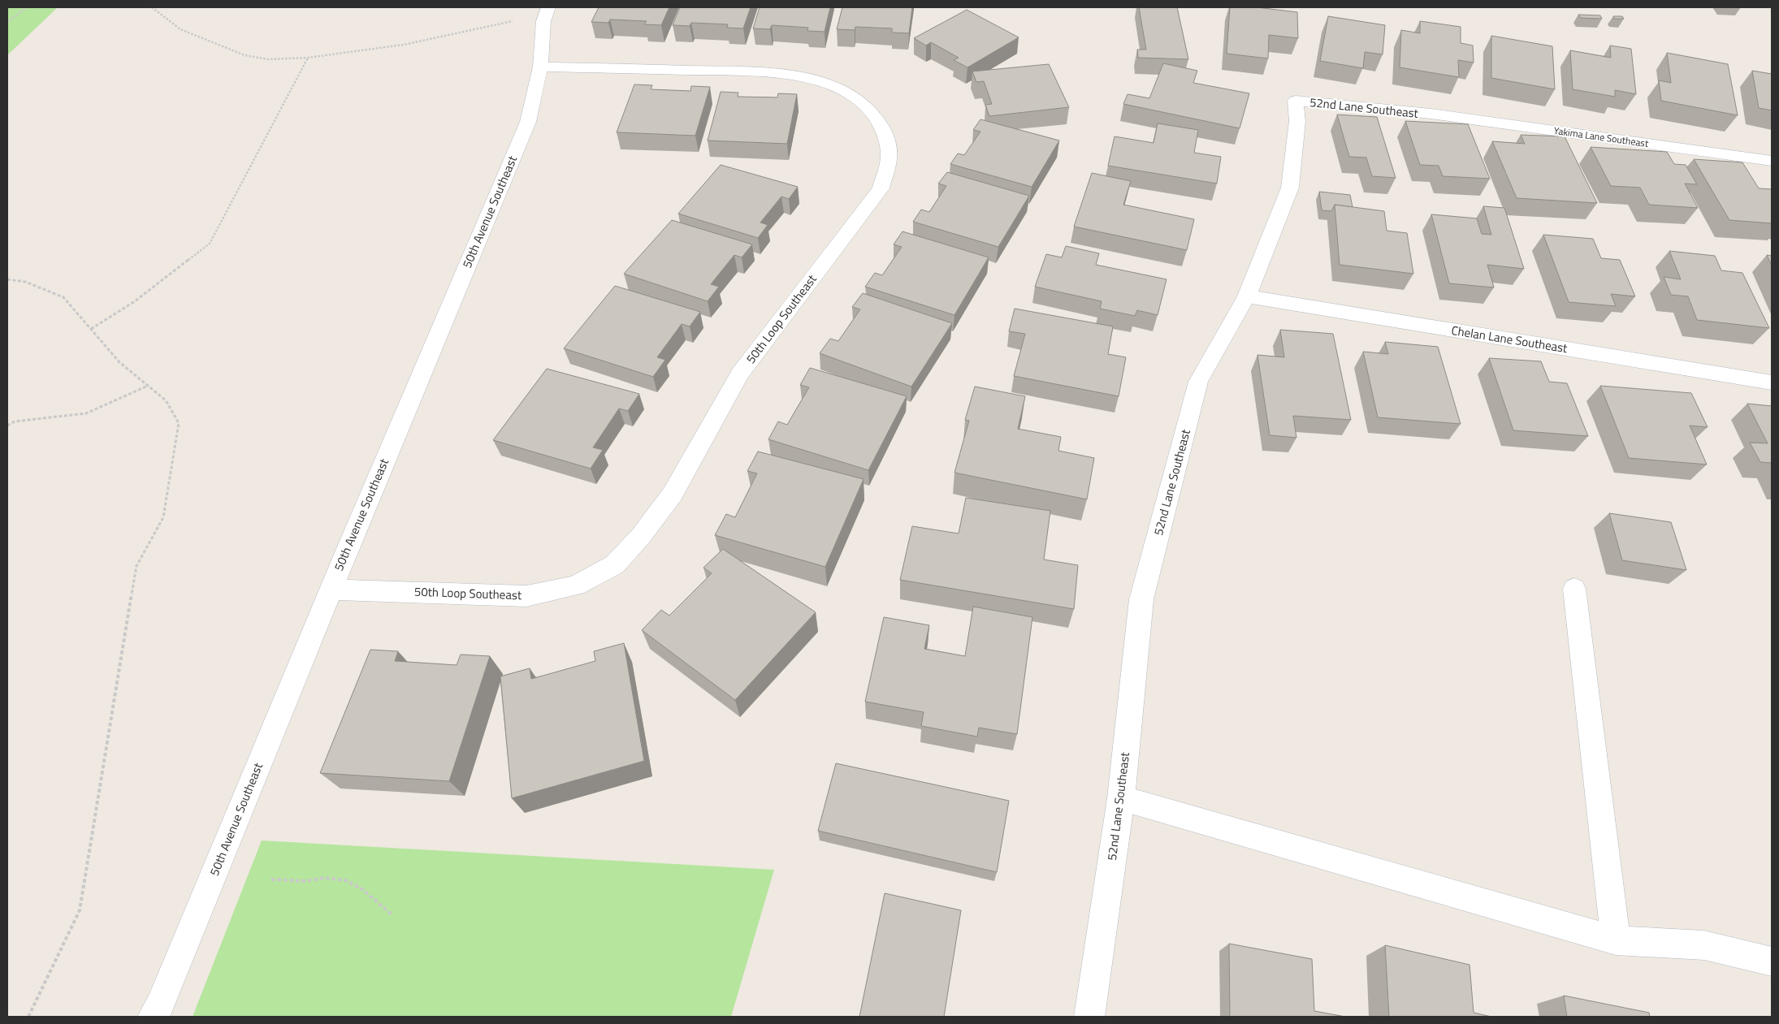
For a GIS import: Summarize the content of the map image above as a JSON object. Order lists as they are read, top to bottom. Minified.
{"streets":{"street":["52nd Lane Southeast","Yakima Lane Southeast","50th Avenue Southeast","50th Loop Southeast","Chelan Lane Southeast"]},"crossings":[["52nd Lane Southeast","Yakima Lane Southeast"],["52nd Lane Southeast","Chelan Lane Southeast"],["50th Avenue Southeast","50th Loop Southeast"]]}
